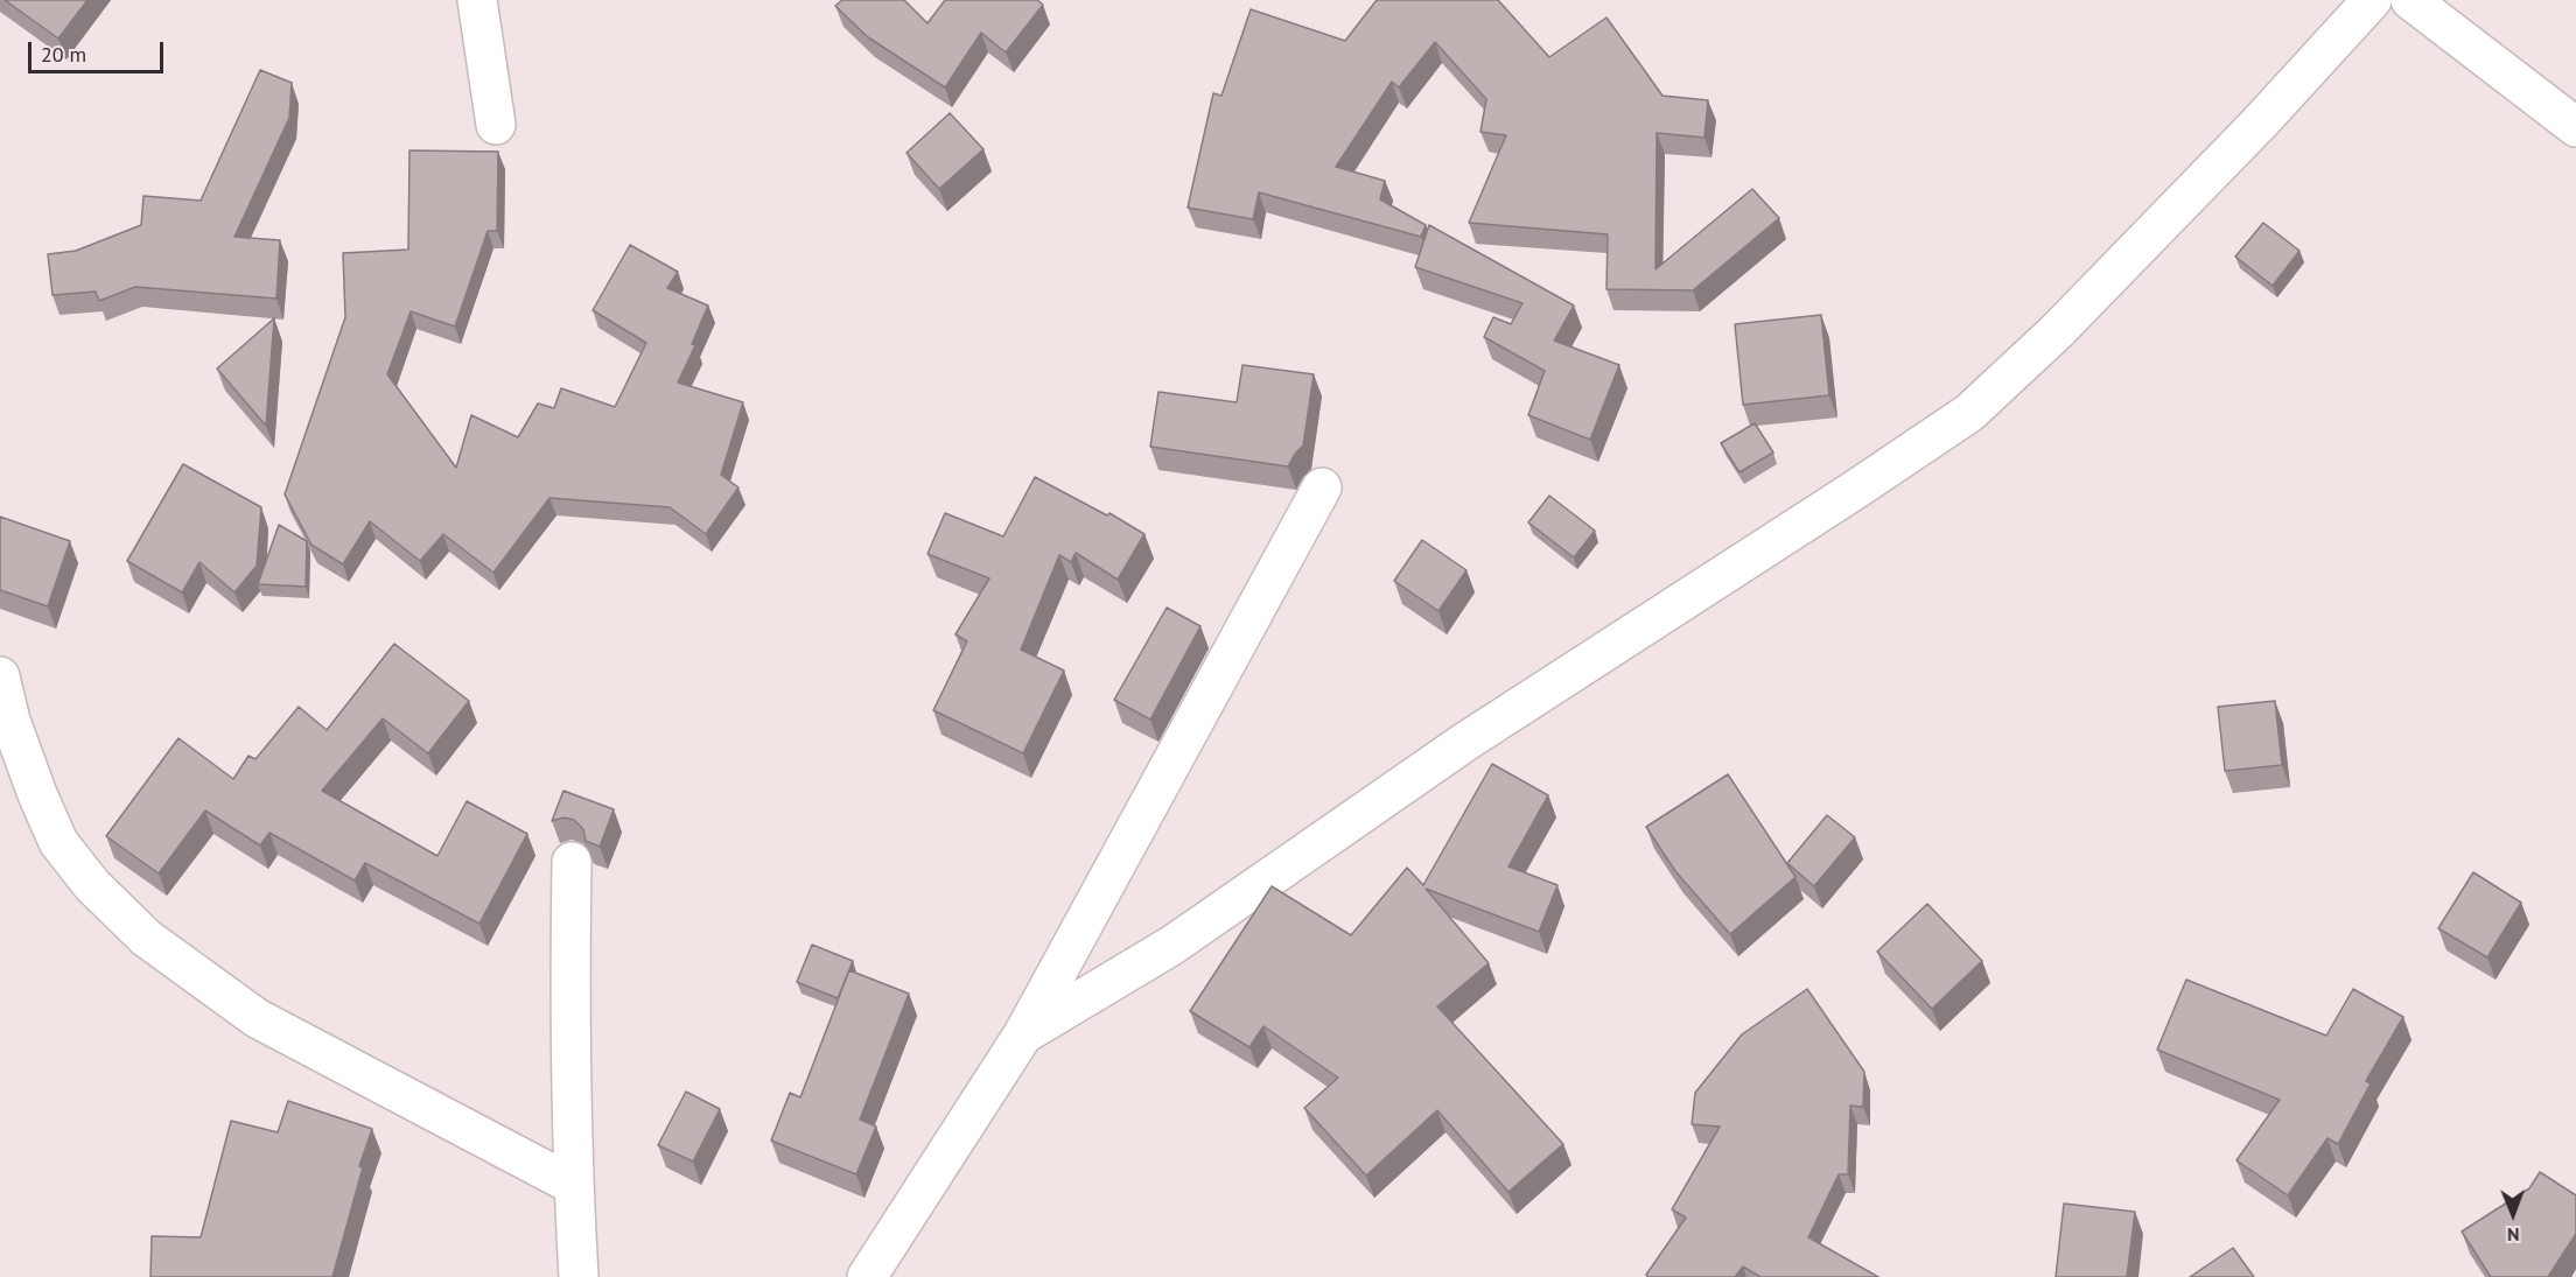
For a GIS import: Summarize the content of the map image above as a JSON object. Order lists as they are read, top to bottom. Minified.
{"scale_bar":"20 m","north":"bottom"}
